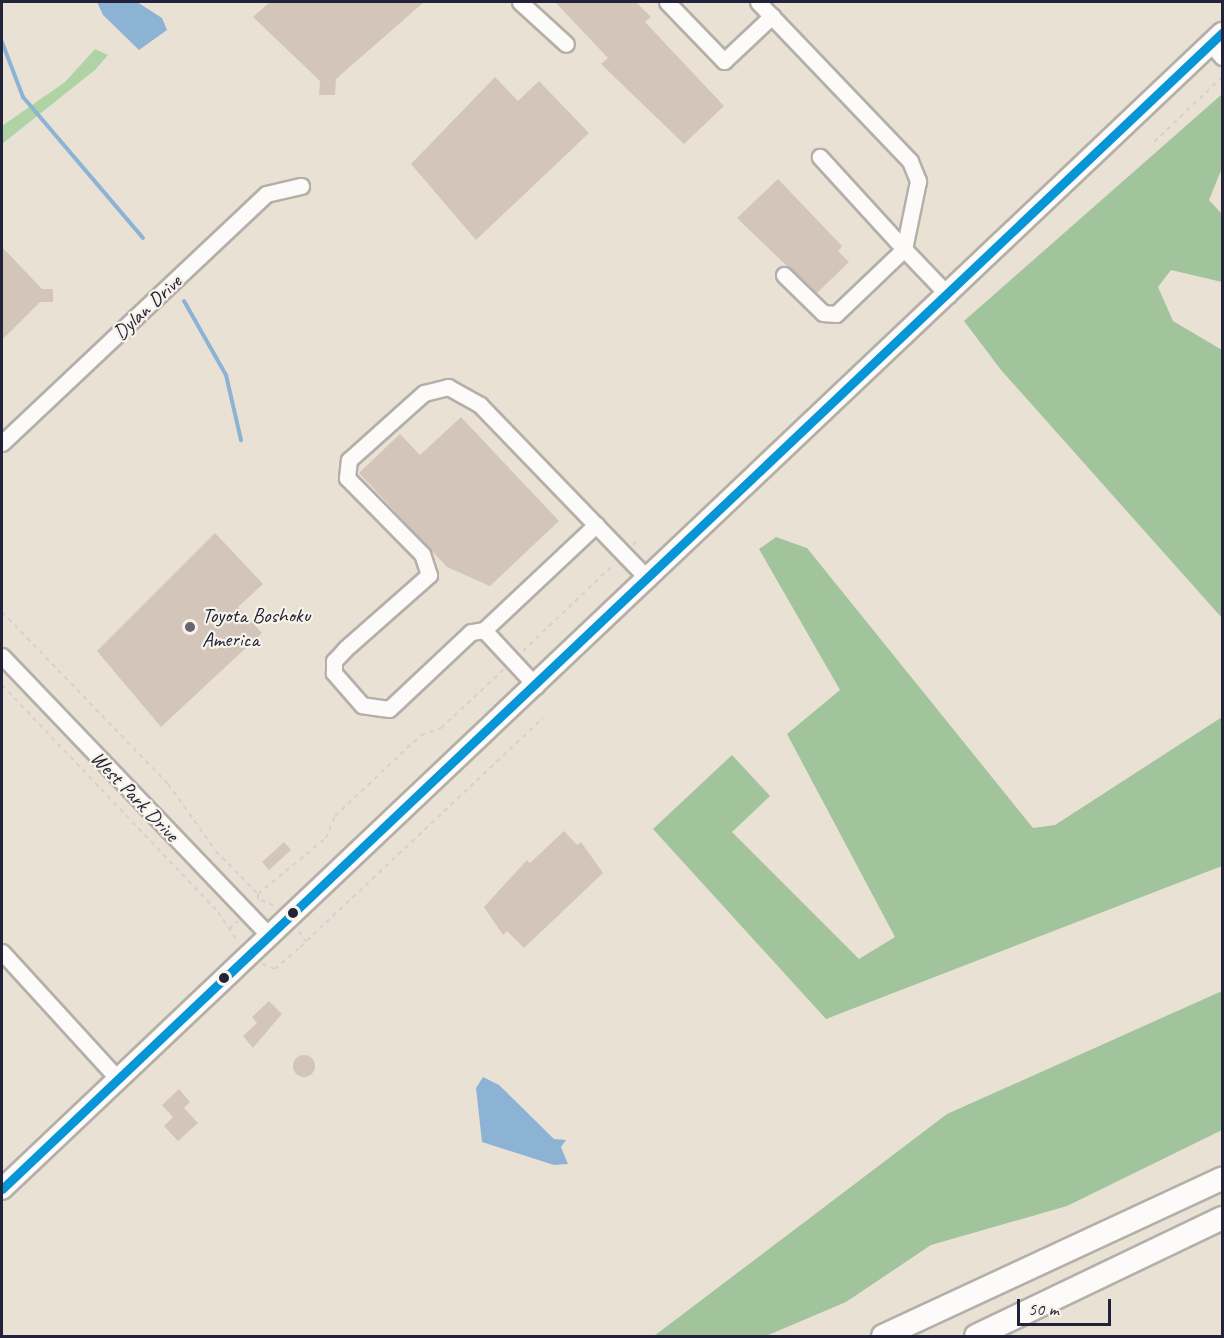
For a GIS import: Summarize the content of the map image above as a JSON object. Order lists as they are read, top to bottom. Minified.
{"streets":{"street":["Dylan Drive","West Park Drive"]},"places":["Toyota Boshoku America"],"scale_bar":"50 m"}
